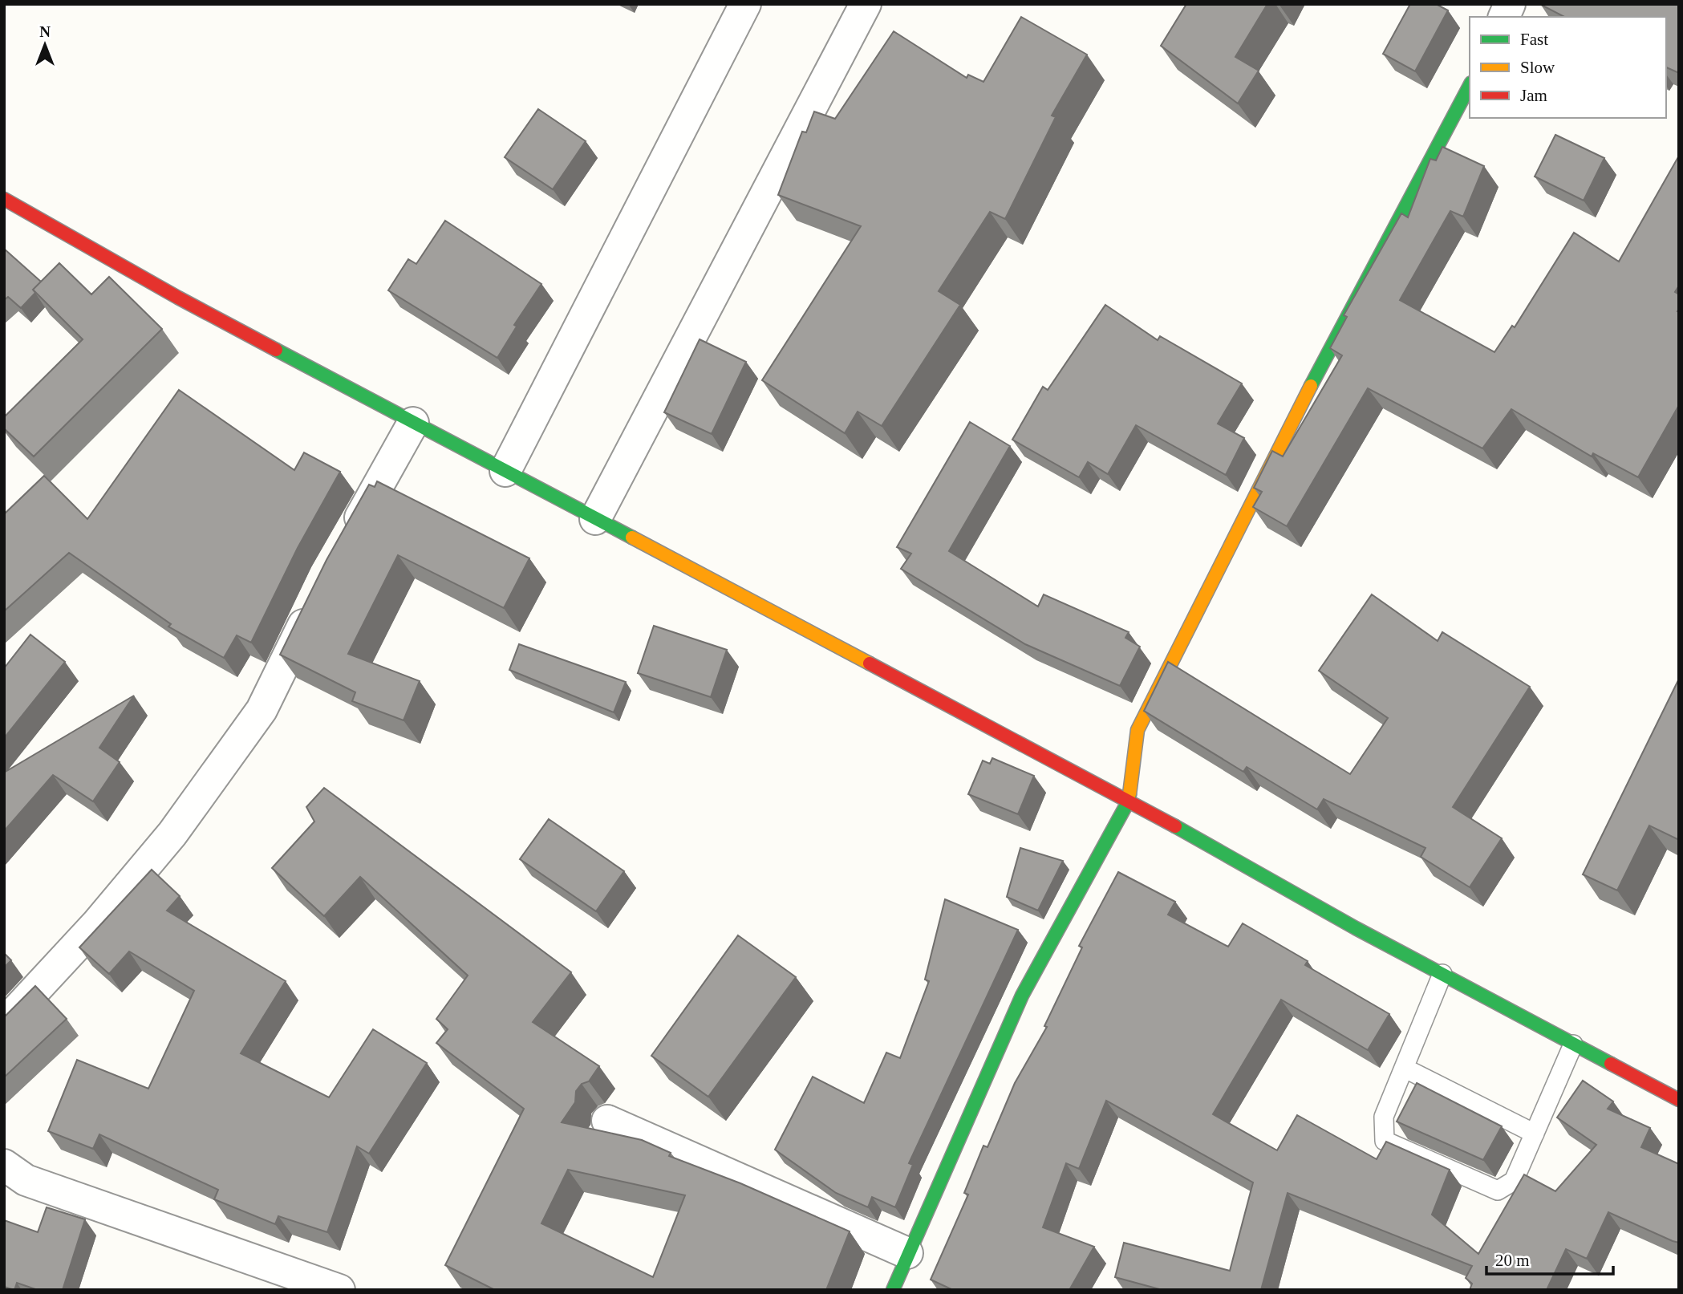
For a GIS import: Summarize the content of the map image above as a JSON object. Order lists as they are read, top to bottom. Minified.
{"legend":["Fast","Slow","Jam"],"scale_bar":"20 m","north":"top"}
